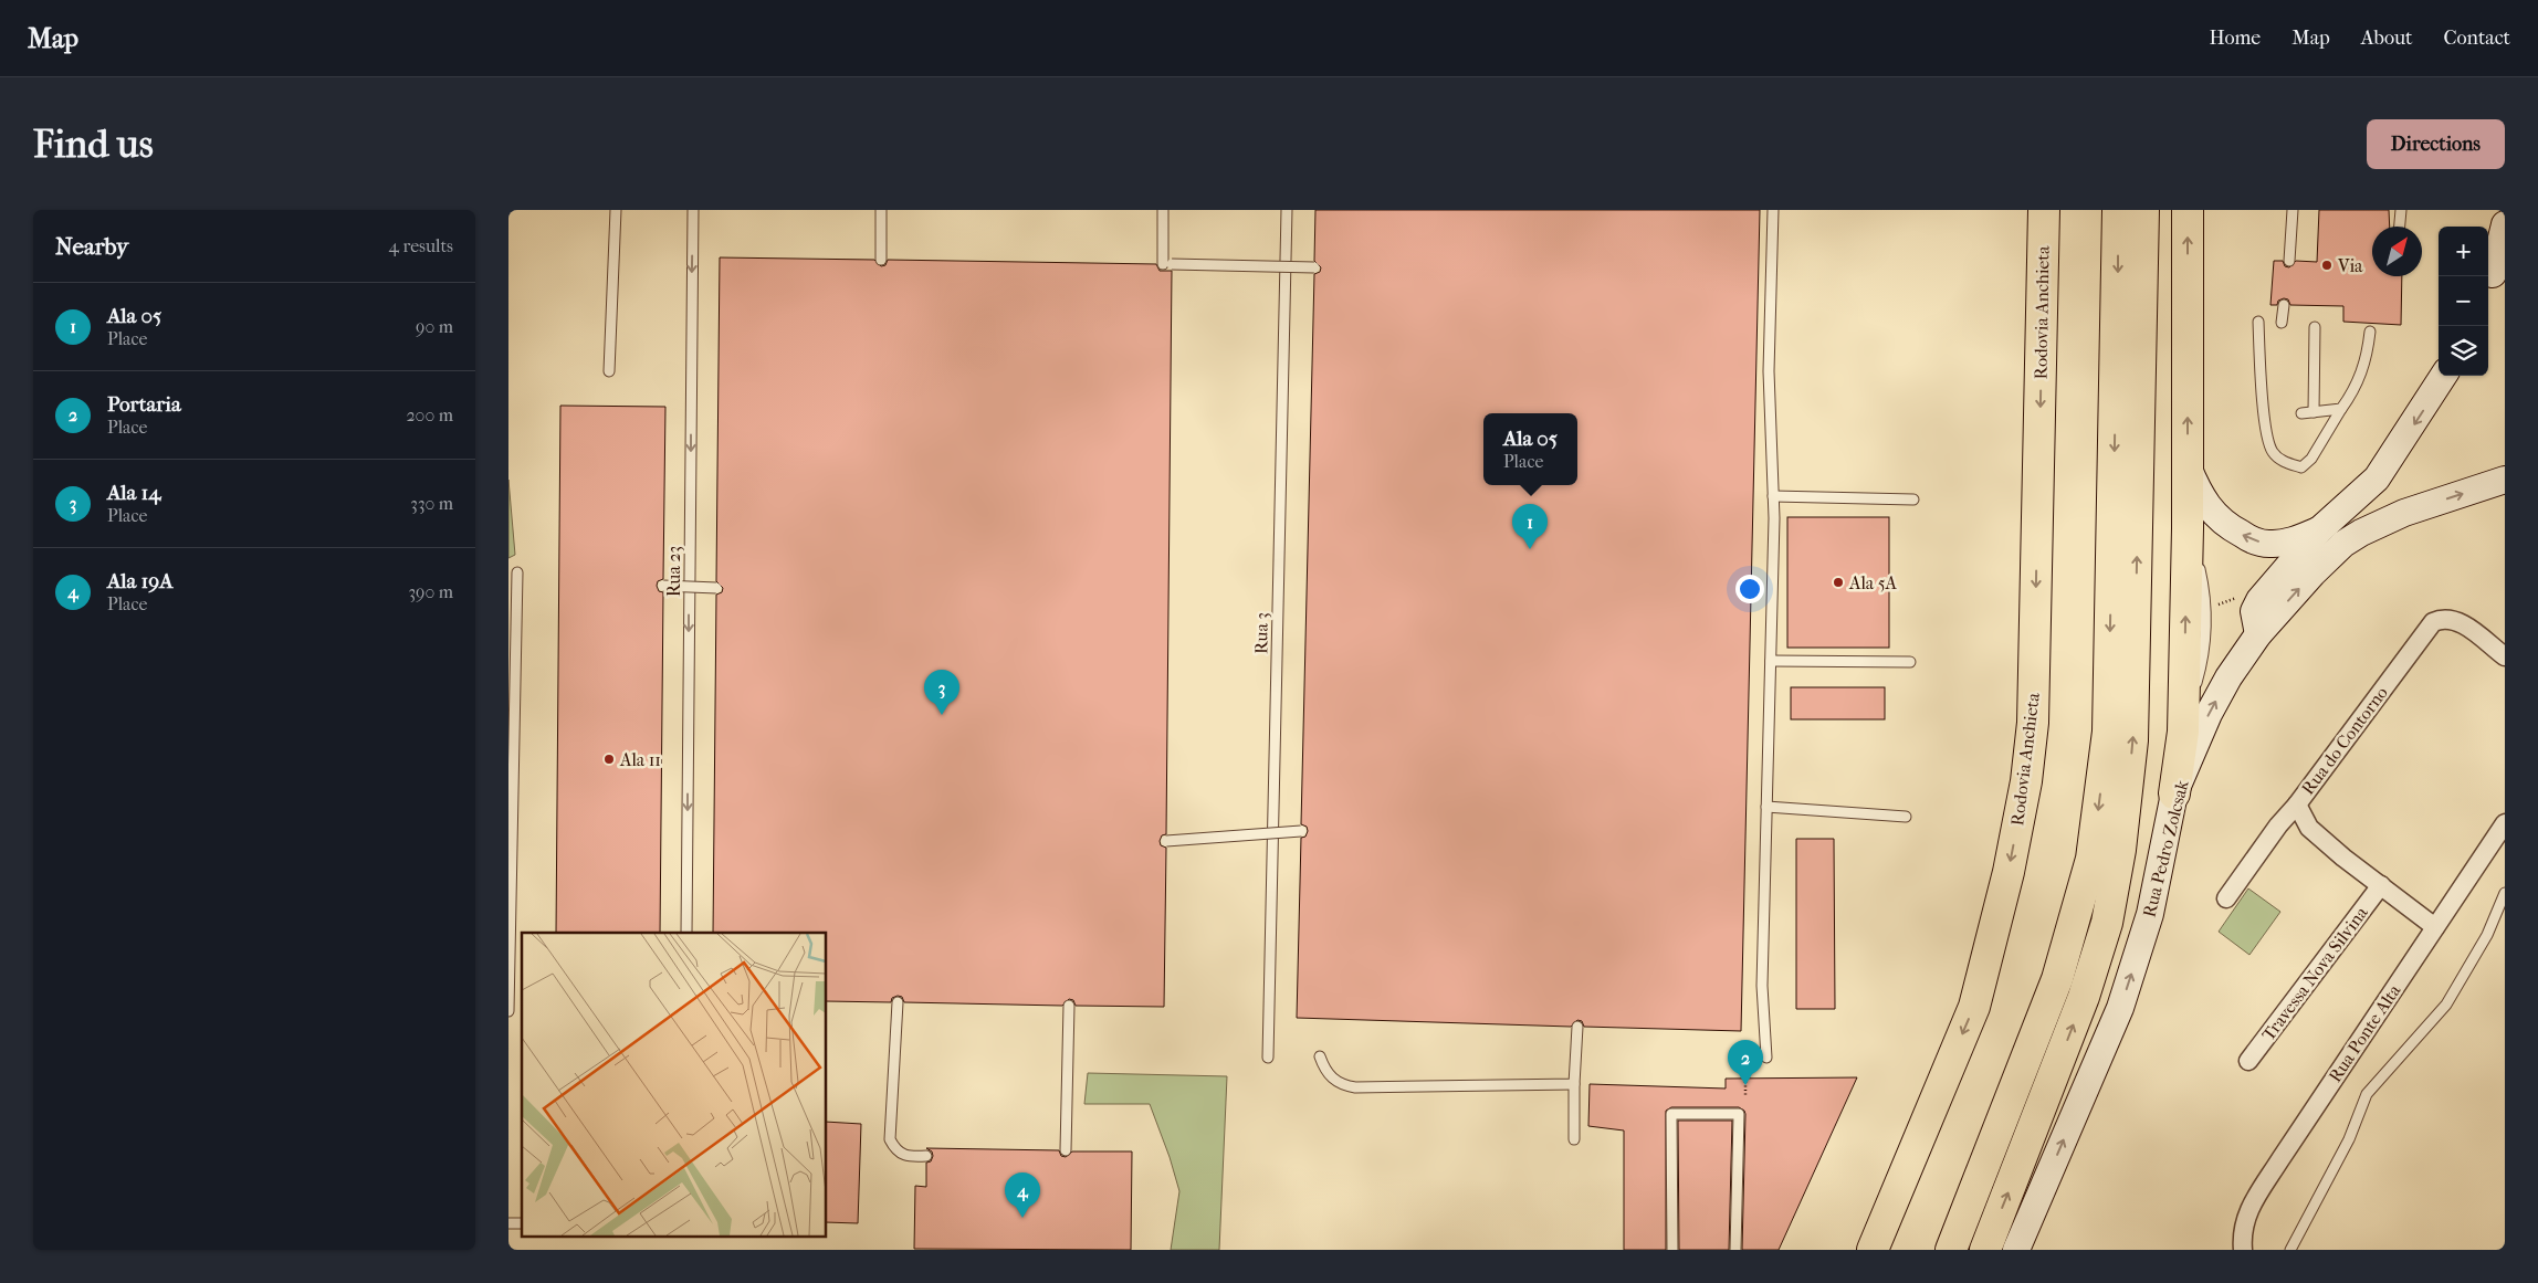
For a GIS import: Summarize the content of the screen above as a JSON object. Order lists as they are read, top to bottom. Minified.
{"streets":{"highway":["Rodovia Anchieta"],"main road":["Rua Pedro Zolcsak"],"street":["Rua do Contorno","Travessa Nova Silvina","Rua Ponte Alta"],"lane":["Rua 23","Rua 3"]},"crossings":[["Rua do Contorno","Travessa Nova Silvina"],["Rua do Contorno","Rua Ponte Alta"]],"one_way":["Rua 23"],"places":["Via","Ala 5A","Ala 11"],"north":"top right","page":{"header":"Map","nav":["Home","Map","About","Contact"],"buttons":"Directions","title":"Find us","heading":["Nearby","4 results"],"map_buttons":["+","−"],"list":[{"mark":"1","name":"Ala 05","note":"Place","value":"90 m"},{"mark":"2","name":"Portaria","note":"Place","value":"200 m"},{"mark":"3","name":"Ala 14","note":"Place","value":"330 m"},{"mark":"4","name":"Ala 19A","note":"Place","value":"390 m"}],"popup":["Ala 05","Place"],"pins":["1","3","2","4"]}}
